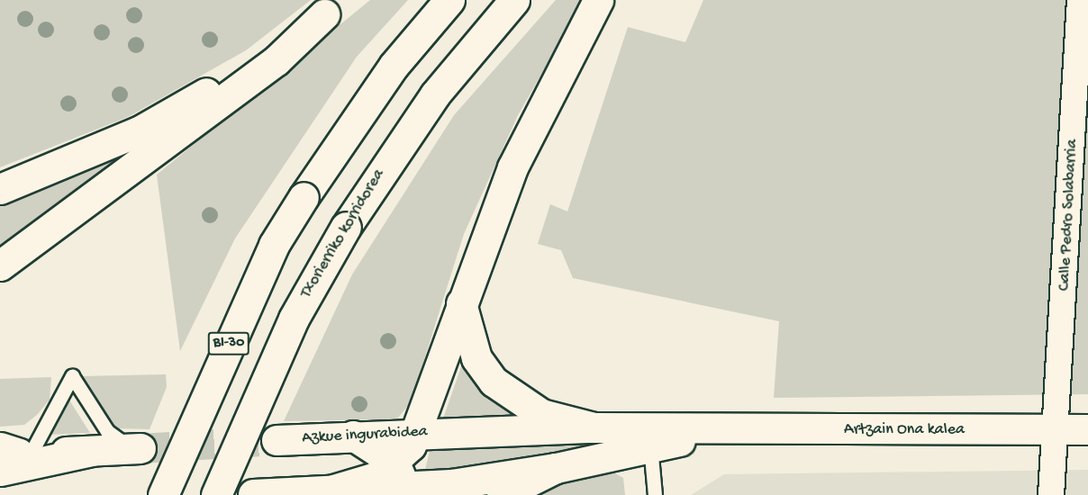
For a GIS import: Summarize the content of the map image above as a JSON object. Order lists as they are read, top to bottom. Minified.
{"streets":{"main road":["Txorierriko korridorea","BI-30","Artzain Ona kalea","Azkue ingurabidea"],"street":["Calle Pedro Solabarria"]},"crossings":[["Calle Pedro Solabarria","Artzain Ona kalea"],["Artzain Ona kalea","Azkue ingurabidea"]]}
